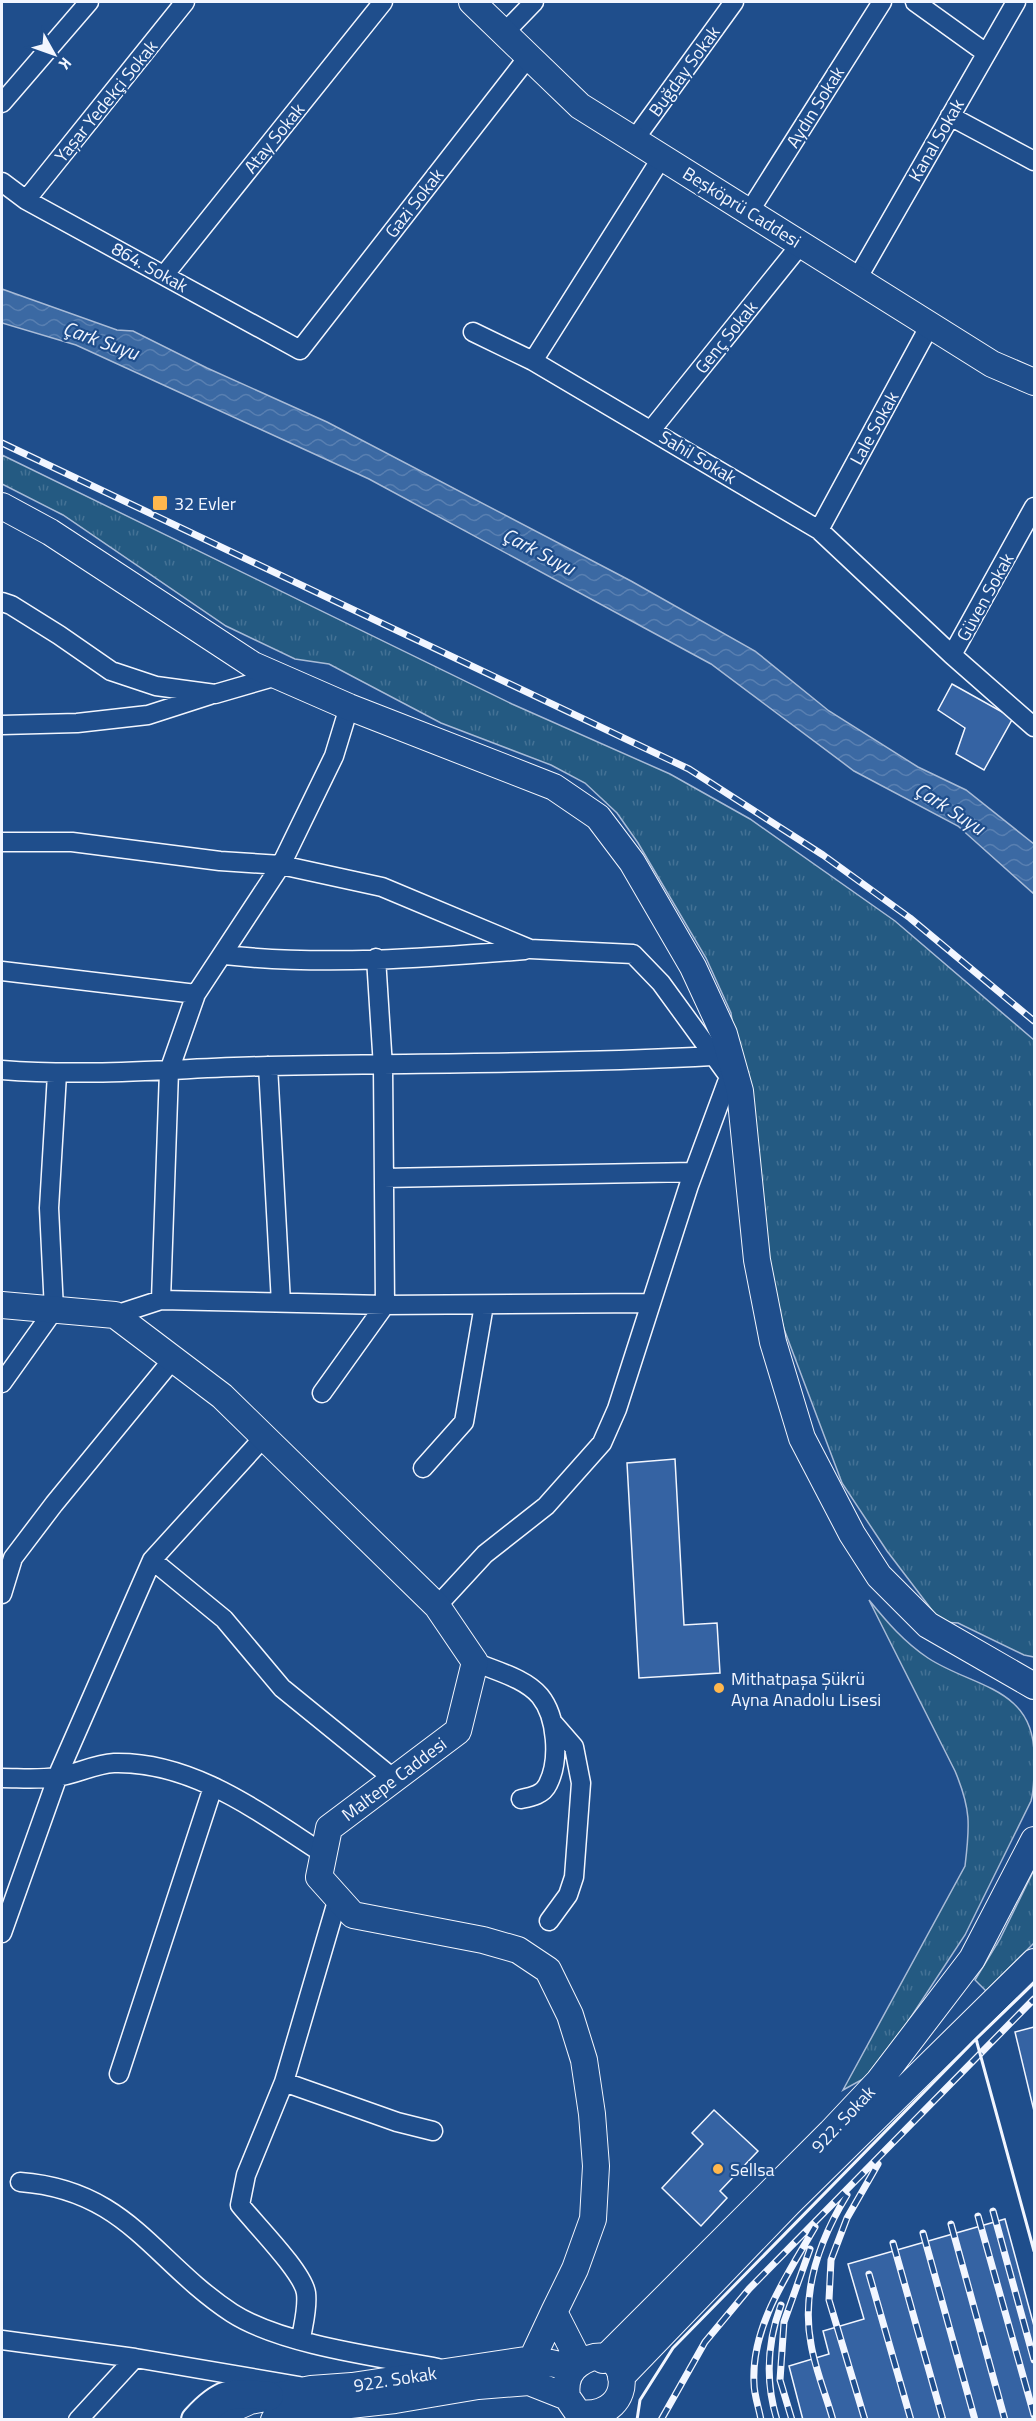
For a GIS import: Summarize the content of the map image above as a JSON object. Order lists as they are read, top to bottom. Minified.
{"streets":{"street":["Buğday Sokak","Yaşar Yedekçi Sokak","Aydın Sokak","Atay Sokak","Kanal Sokak","Gazi Sokak","Beşköprü Caddesi","864. Sokak","Genç Sokak","Lale Sokak","Sahil Sokak","Güven Sokak","Maltepe Caddesi","922. Sokak"]},"crossings":[["Buğday Sokak","Beşköprü Caddesi"],["Yaşar Yedekçi Sokak","864. Sokak"],["Aydın Sokak","Beşköprü Caddesi"],["Atay Sokak","864. Sokak"],["Kanal Sokak","Beşköprü Caddesi"],["Gazi Sokak","Beşköprü Caddesi"],["Gazi Sokak","864. Sokak"],["Beşköprü Caddesi","Genç Sokak"],["Beşköprü Caddesi","Lale Sokak"],["Genç Sokak","Sahil Sokak"],["Lale Sokak","Sahil Sokak"],["Sahil Sokak","Güven Sokak"],["Maltepe Caddesi","922. Sokak"]],"water":["Çark Suyu"],"places":{"transit":["32 Evler"],"other":["Mithatpaşa Şükrü Ayna Anadolu Lisesi","Sellsa"]},"north":"bottom right"}
